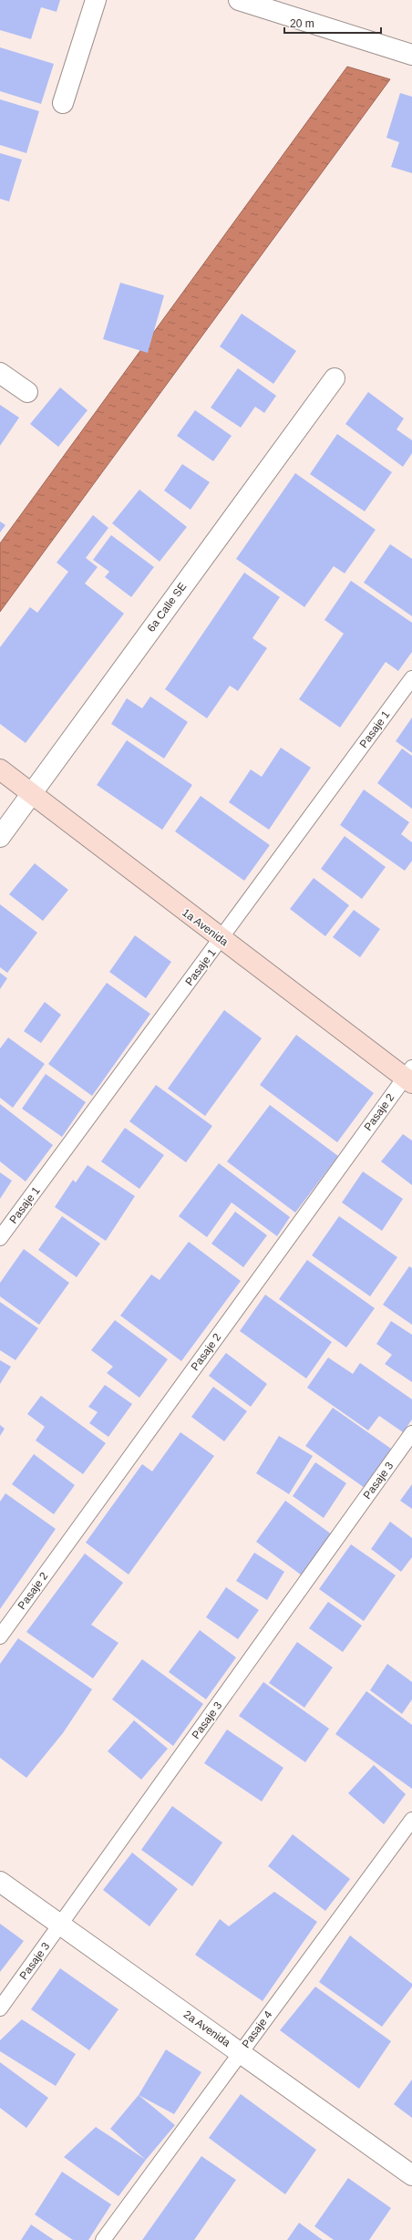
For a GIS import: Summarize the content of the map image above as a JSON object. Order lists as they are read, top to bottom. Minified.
{"streets":{"street":["6a Calle SE","1a Avenida","2a Avenida"],"lane":["Pasaje 1","Pasaje 2","Pasaje 3","Pasaje 4"]},"crossings":[["6a Calle SE","1a Avenida"],["Pasaje 1","1a Avenida"],["1a Avenida","Pasaje 2"],["Pasaje 3","2a Avenida"],["2a Avenida","Pasaje 4"]],"scale_bar":"20 m"}
